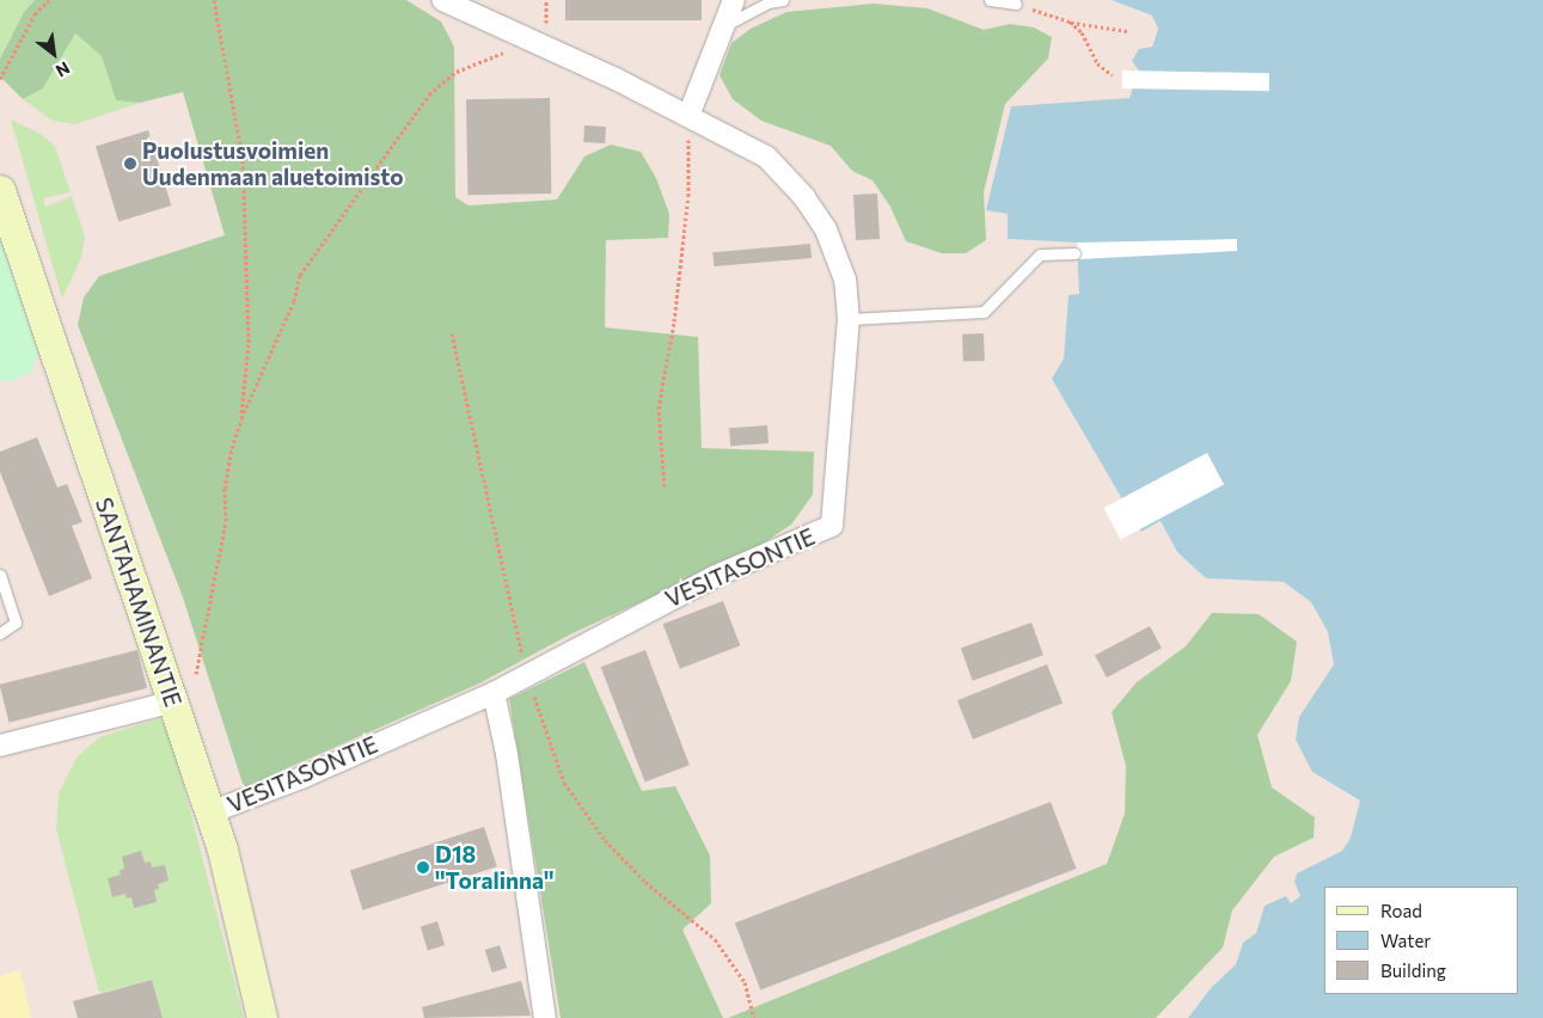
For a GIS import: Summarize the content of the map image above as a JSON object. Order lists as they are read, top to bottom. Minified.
{"streets":{"main road":["SANTAHAMINANTIE"],"street":["VESITASONTIE"]},"crossings":[["VESITASONTIE","SANTAHAMINANTIE"]],"places":["Puolustusvoimien Uudenmaan aluetoimisto","D18 ''Toralinna''"],"legend":["Road","Water","Building"],"north":"bottom right"}
